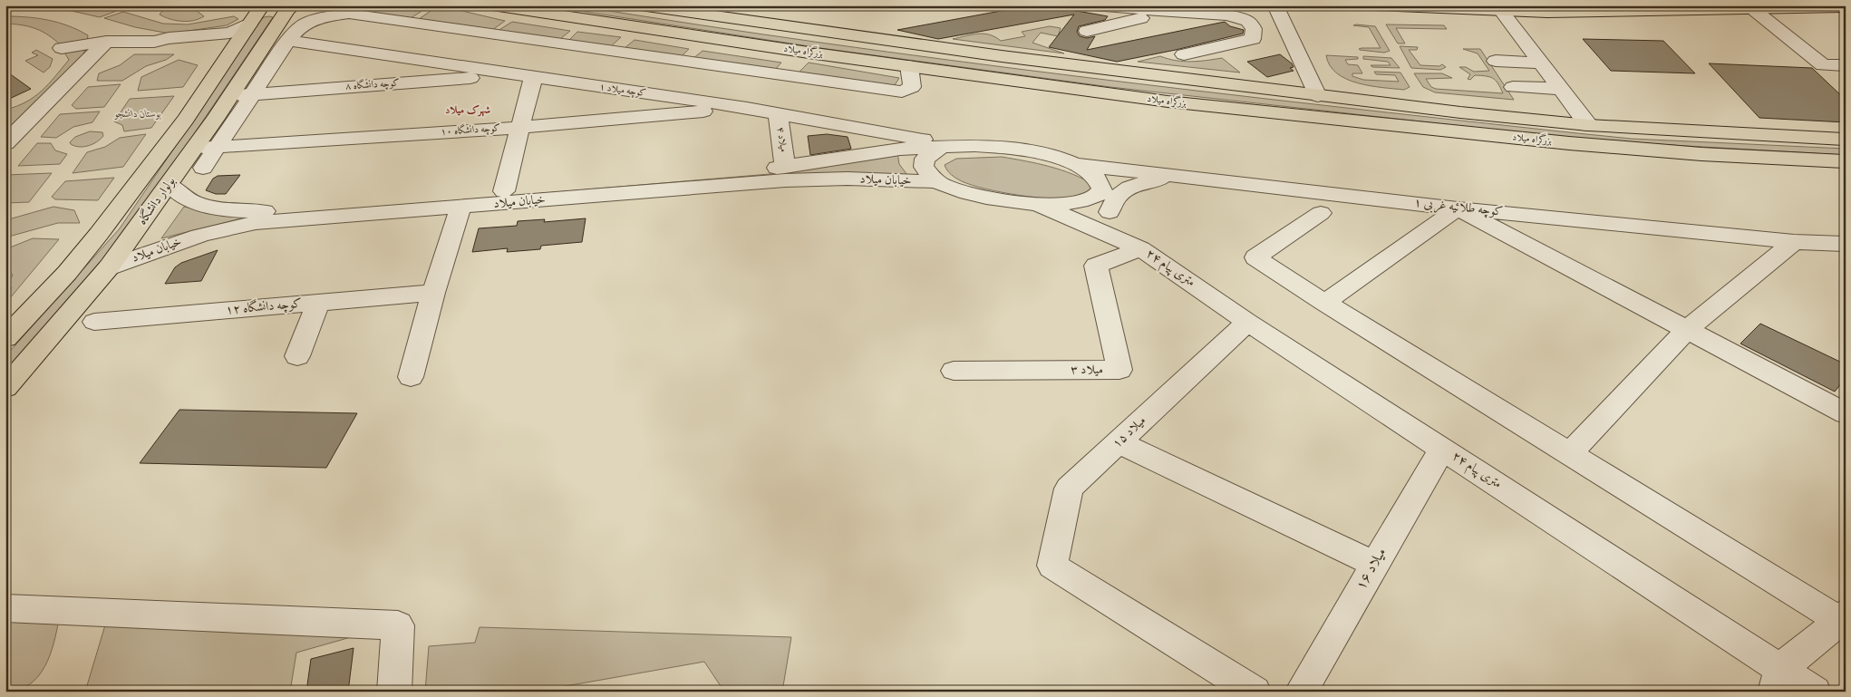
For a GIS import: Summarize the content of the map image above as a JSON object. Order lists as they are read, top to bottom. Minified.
{"streets":{"main road":["بزرگراه میلاد","بولوار دانشگاه"],"street":["کوچه دانشگاه ۸","کوچه میلاد ۱","کوچه دانشگاه ۱۰","میلاد ۴","خیابان میلاد","کوچه طلائیه غربی ۱","۲۴ متری پیام","کوچه دانشگاه ۱۲","میلاد ۳","میلاد ۱۵","میلاد ۱۶"]},"crossings":[["کوچه دانشگاه ۸","کوچه میلاد ۱"],["کوچه دانشگاه ۸","بولوار دانشگاه"],["کوچه میلاد ۱","کوچه دانشگاه ۱۰"],["کوچه میلاد ۱","میلاد ۴"],["کوچه میلاد ۱","خیابان میلاد"],["کوچه دانشگاه ۱۰","بولوار دانشگاه"],["میلاد ۴","خیابان میلاد"],["خیابان میلاد","بولوار دانشگاه"],["۲۴ متری پیام","میلاد ۳"],["۲۴ متری پیام","میلاد ۱۵"],["۲۴ متری پیام","میلاد ۱۶"]],"districts":["شهرک میلاد"],"parks":["بوستان دانشجو"]}
